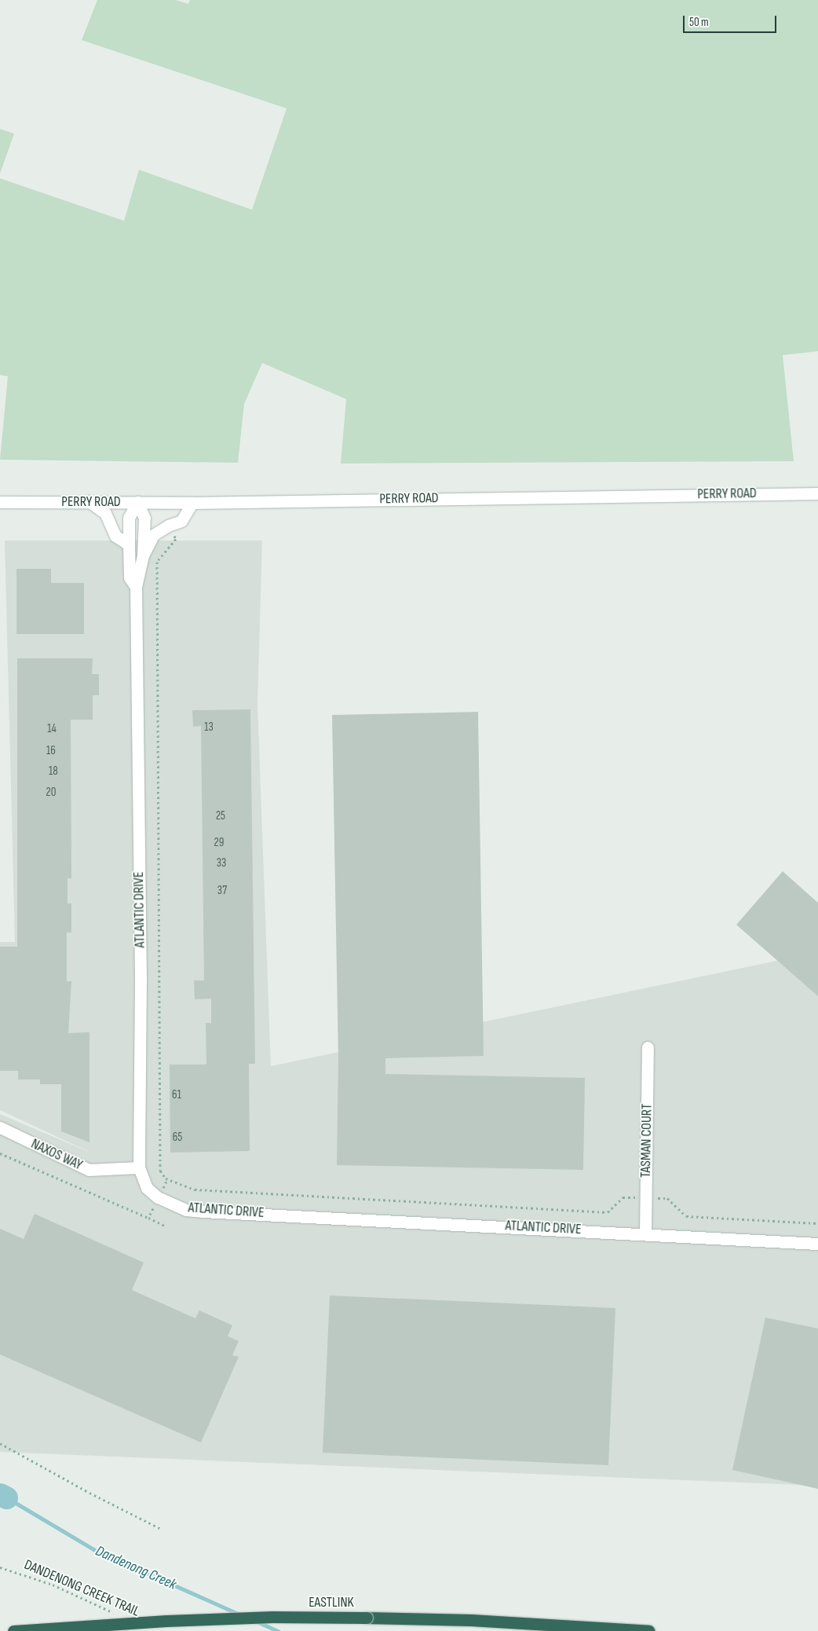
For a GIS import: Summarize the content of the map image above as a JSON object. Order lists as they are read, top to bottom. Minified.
{"streets":{"highway":["EASTLINK"],"street":["PERRY ROAD","ATLANTIC DRIVE","TASMAN COURT","NAXOS WAY"],"path":["DANDENONG CREEK TRAIL"]},"crossings":[["PERRY ROAD","ATLANTIC DRIVE"],["ATLANTIC DRIVE","TASMAN COURT"],["ATLANTIC DRIVE","NAXOS WAY"]],"water":["Dandenong Creek"],"house_numbers":["13","14","16","18","20","25","29","33","37","61","65"],"scale_bar":"50 m"}
